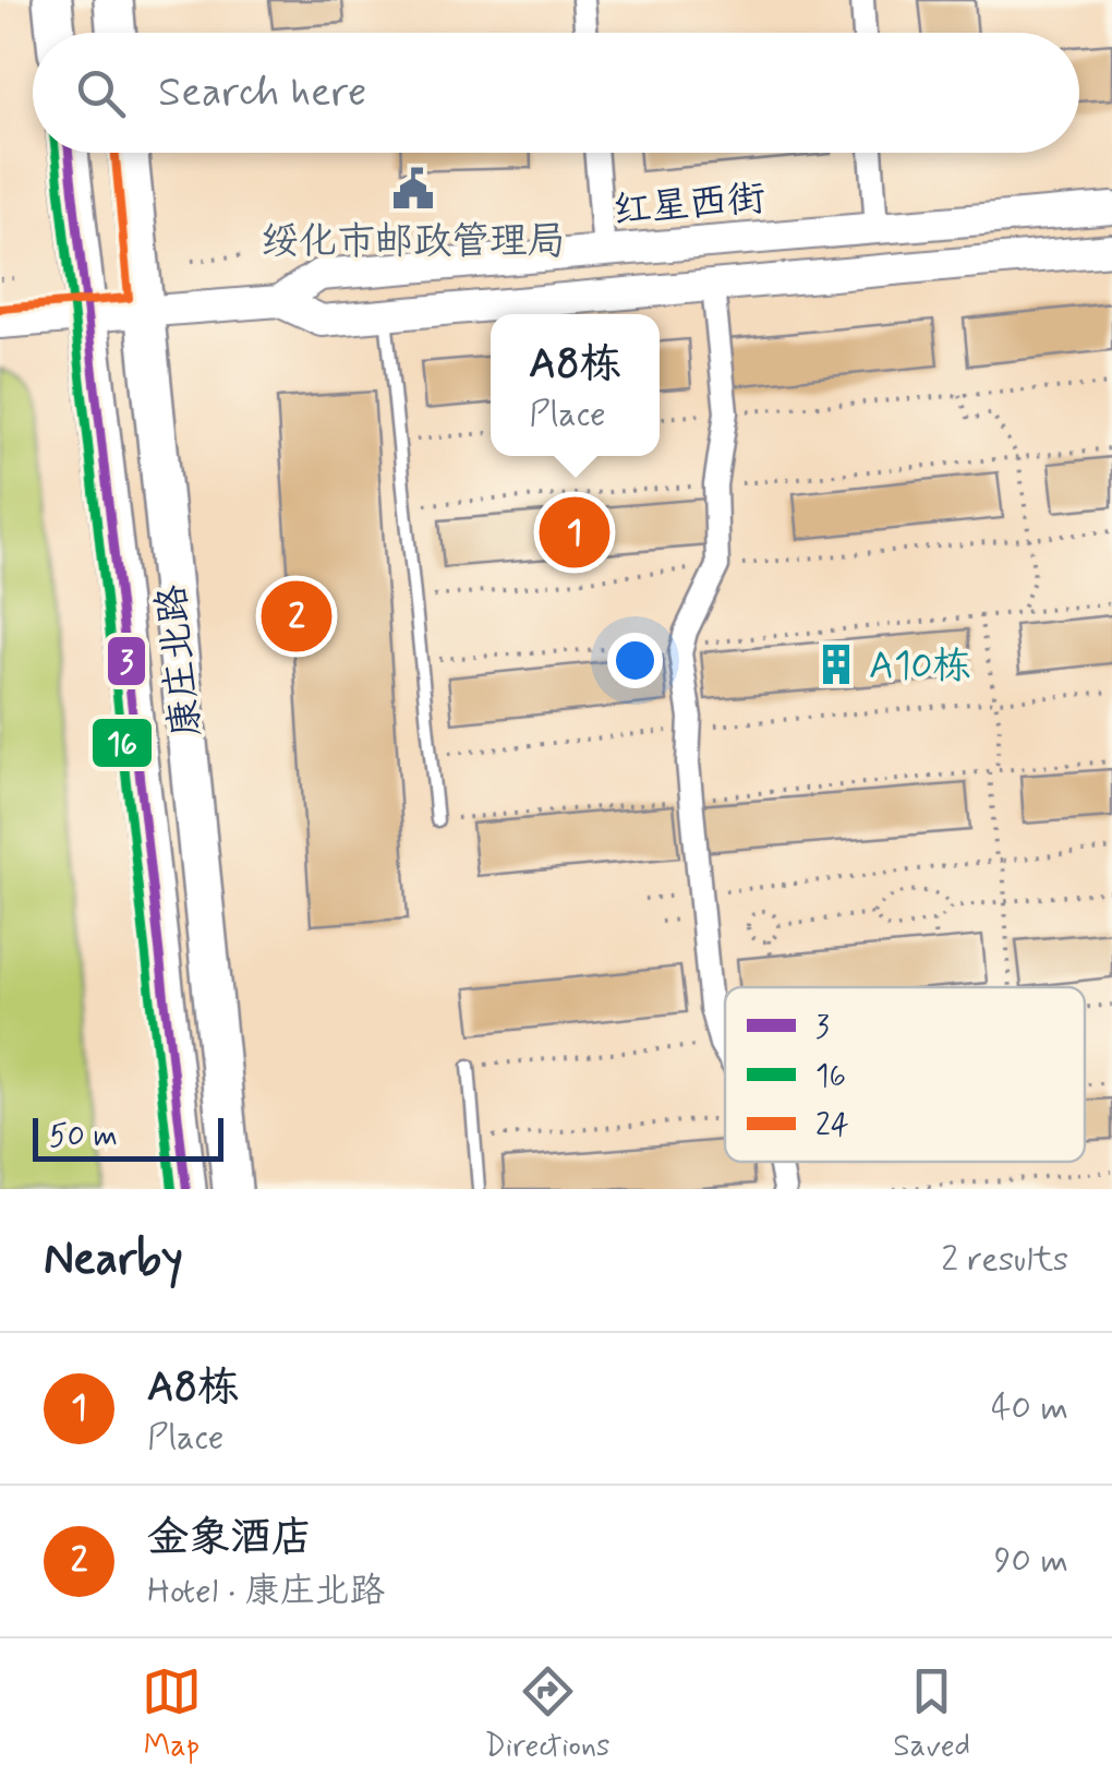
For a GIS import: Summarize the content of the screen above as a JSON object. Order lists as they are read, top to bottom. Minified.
{"streets":{"highway":["康庄北路"],"main road":["红星西街"]},"crossings":[["红星西街","康庄北路"]],"places":{"public building":["绥化市邮政管理局"],"building":["A10栋"]},"lines":["transit line 3","transit line 16","transit line 24"],"legend":["3","16","24"],"scale_bar":"50 m","page":{"search":"Search here","popup":["A8栋","Place"],"pins":["1","2"],"scale":"50 m","heading":["Nearby","2 results"],"list":[{"mark":"1","name":"A8栋","note":"Place","value":"40 m"},{"mark":"2","name":"金象酒店","note":"Hotel · 康庄北路","value":"90 m"}],"nav":["Map","Directions","Saved"]}}
